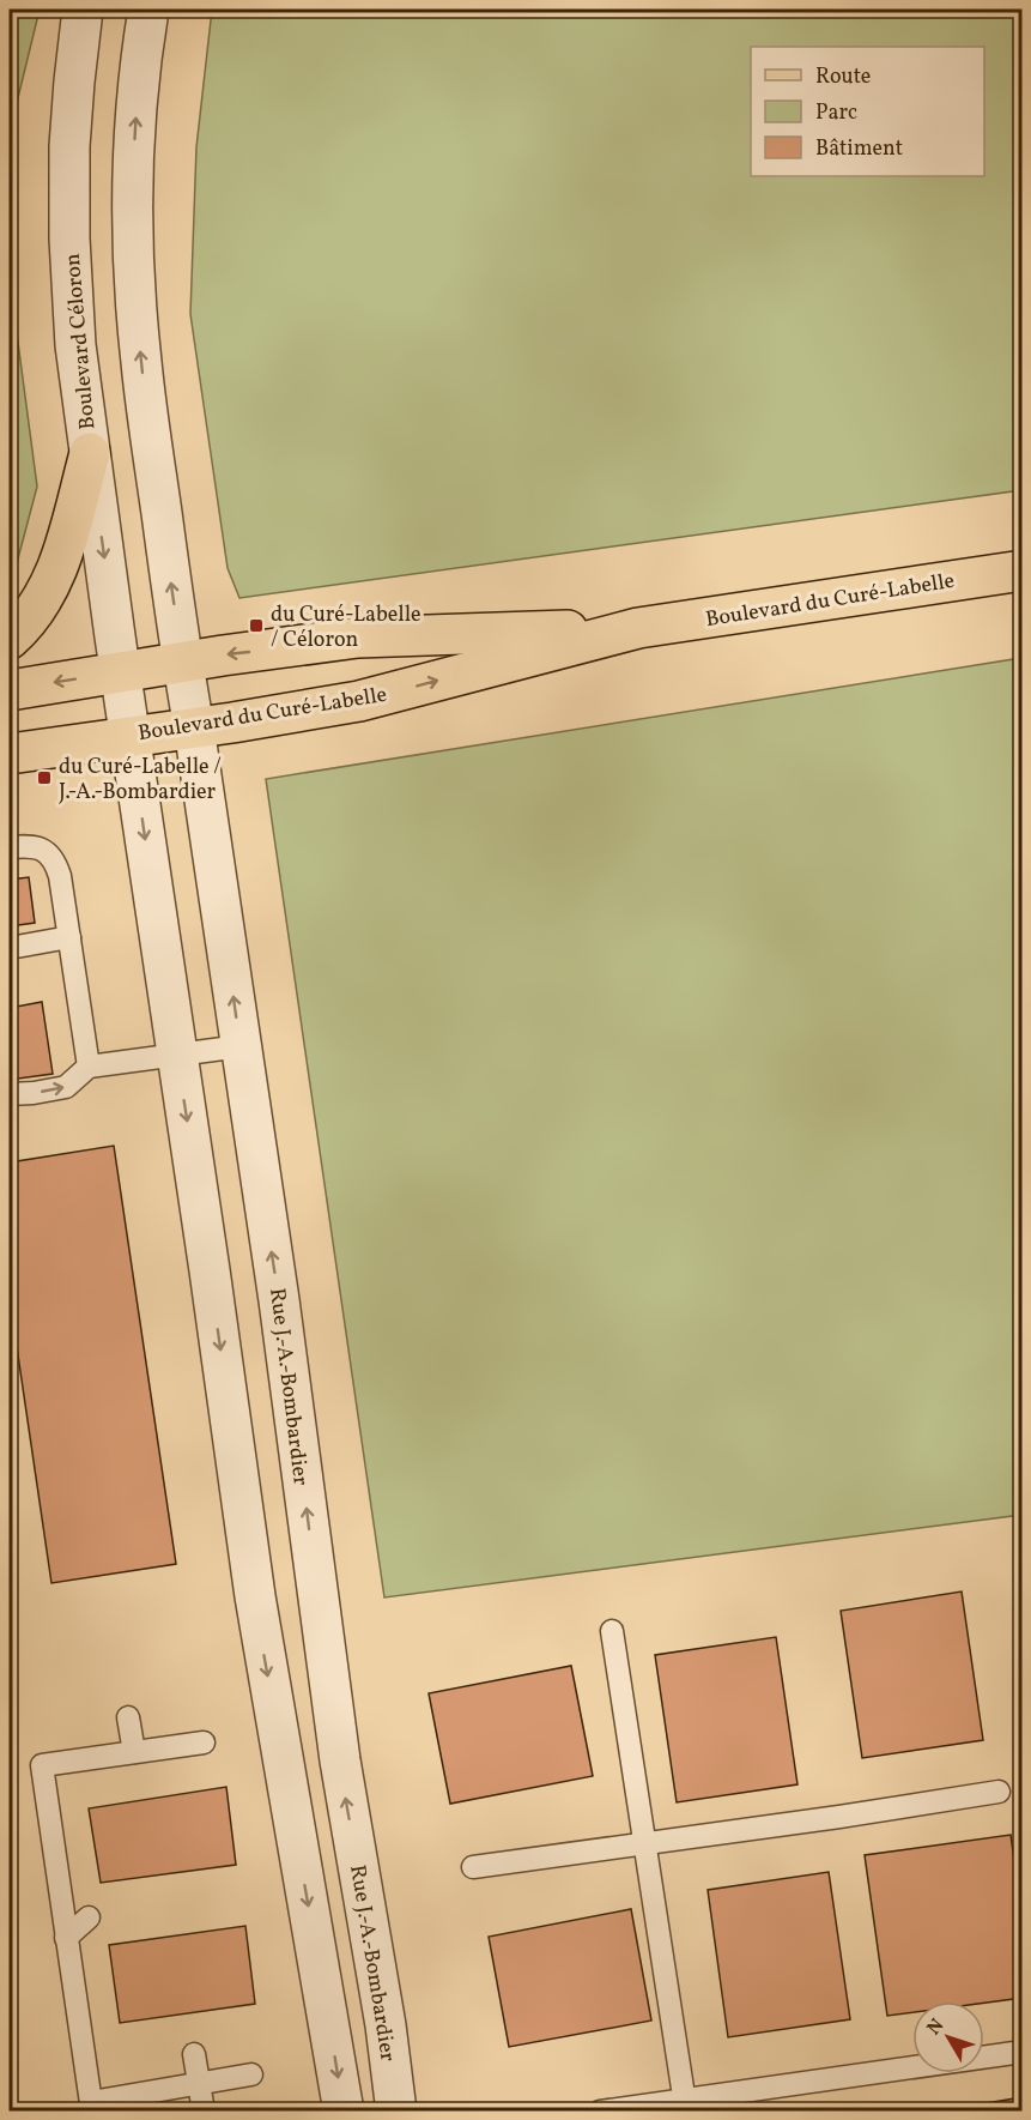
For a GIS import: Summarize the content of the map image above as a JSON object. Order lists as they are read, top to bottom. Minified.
{"streets":{"main road":["Boulevard du Curé-Labelle"],"street":["Boulevard Céloron","Rue J.-A.-Bombardier"]},"crossings":[["Boulevard Céloron","Boulevard du Curé-Labelle"],["Boulevard du Curé-Labelle","Rue J.-A.-Bombardier"]],"places":{"transit":["du Curé-Labelle / Céloron","du Curé-Labelle / J.-A.-Bombardier"]},"legend":["Route","Parc","Bâtiment"],"north":"top left"}
